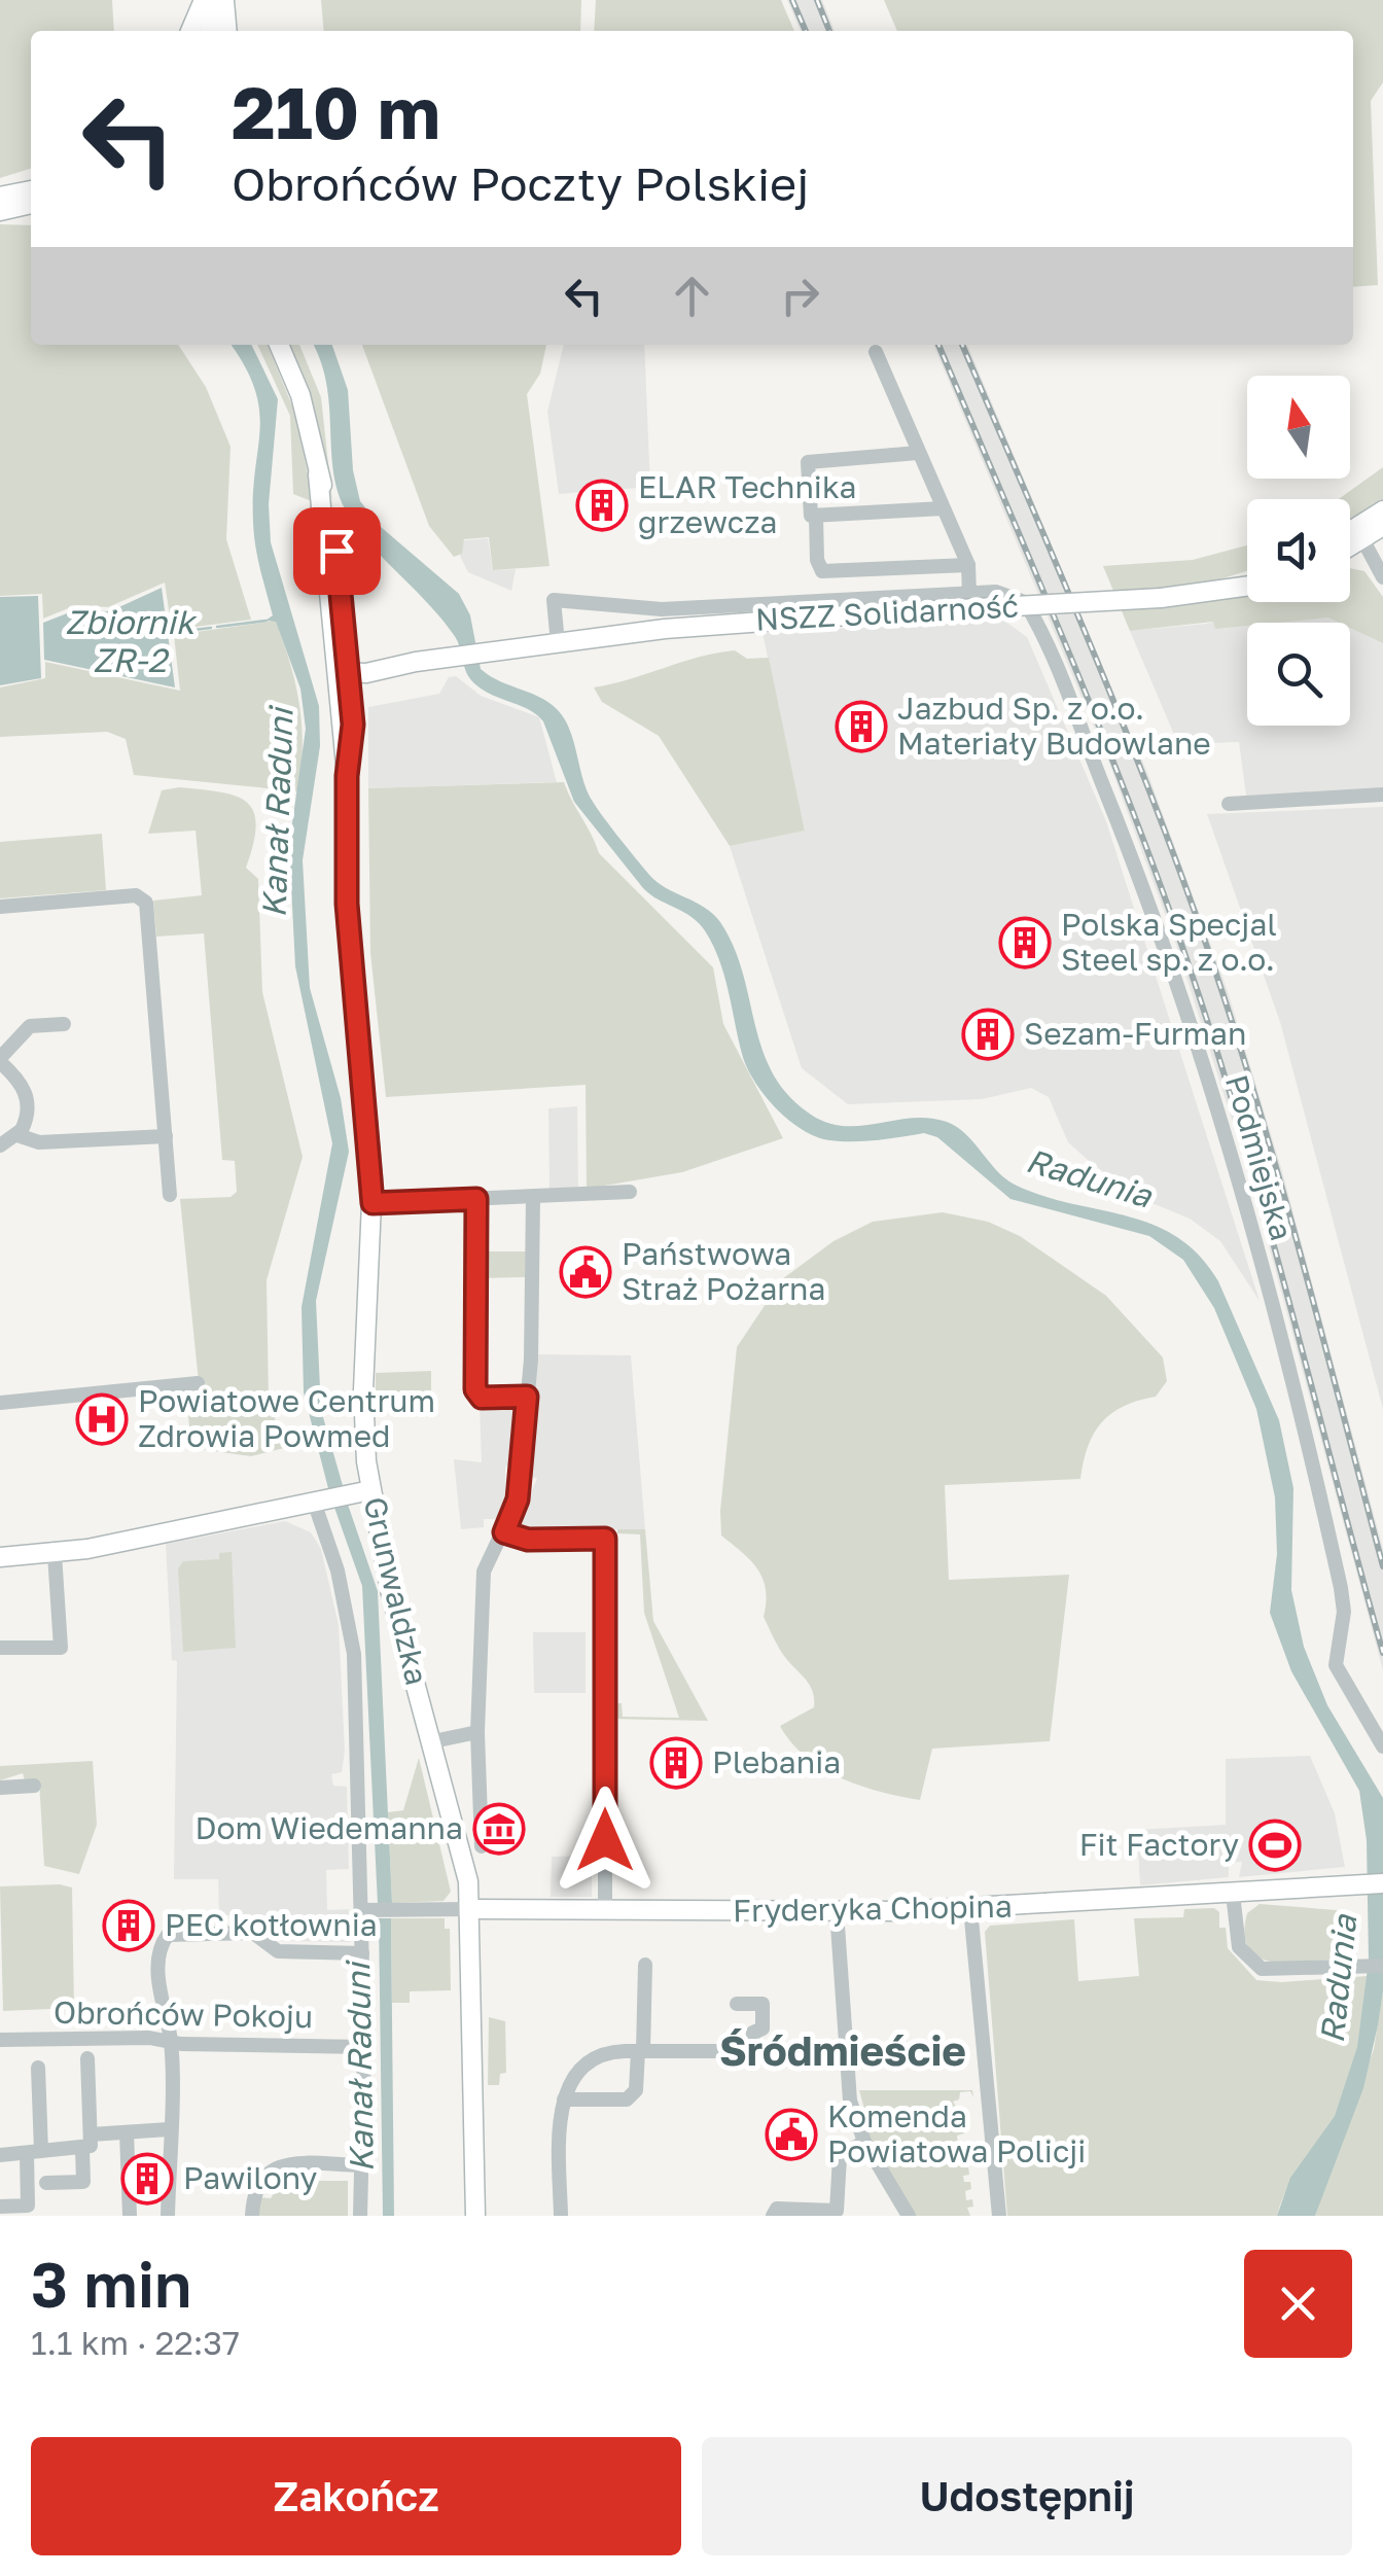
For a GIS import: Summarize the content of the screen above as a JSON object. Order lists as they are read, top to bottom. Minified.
{"streets":{"main road":["NSZZ Solidarność","Grunwaldzka","Fryderyka Chopina"],"street":["Podmiejska","Obrońców Pokoju"]},"crossings":[["NSZZ Solidarność","Grunwaldzka"],["Grunwaldzka","Fryderyka Chopina"]],"districts":["Śródmieście"],"water":["Zbiornik ZR-2","Kanał Raduni","Radunia"],"places":{"building":["ELAR Technika grzewcza","Jazbud Sp. z o.o. Materiały Budowlane","Polska Specjal Steel sp. z o.o.","Sezam-Furman","Plebania","PEC kotłownia","Pawilony"],"public building":["Państwowa Straż Pożarna","Komenda Powiatowa Policji"],"hospital":["Powiatowe Centrum Zdrowia Powmed"],"museum":["Dom Wiedemanna"],"sports":["Fit Factory"]},"north":"top","page":{"turn":["210 m","Obrońców Poczty Polskiej"],"heading":["3 min","1.1 km · 22:37"],"buttons":["Zakończ","Udostępnij"]}}
